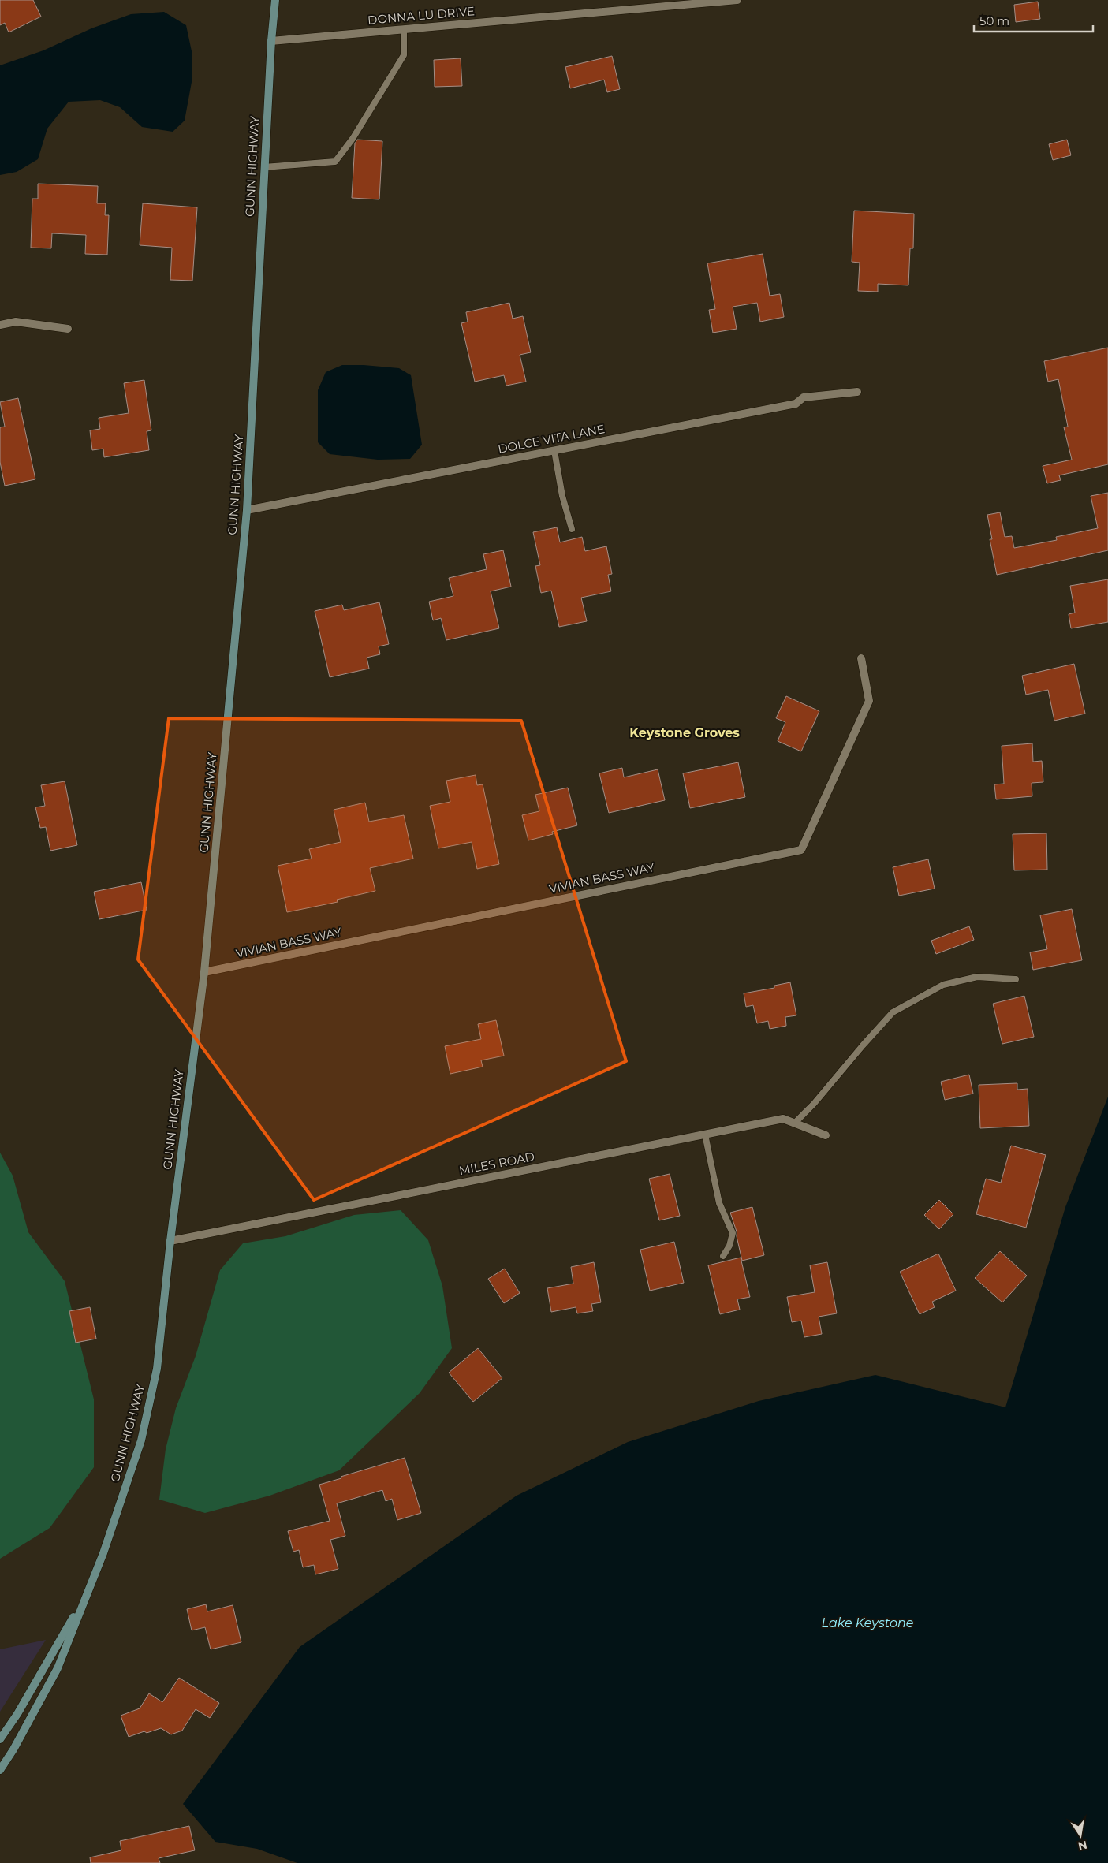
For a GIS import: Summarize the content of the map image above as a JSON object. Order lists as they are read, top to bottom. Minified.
{"streets":{"main road":["GUNN HIGHWAY"],"street":["DONNA LU DRIVE","DOLCE VITA LANE","VIVIAN BASS WAY","MILES ROAD"]},"crossings":[["DONNA LU DRIVE","GUNN HIGHWAY"],["GUNN HIGHWAY","DOLCE VITA LANE"],["GUNN HIGHWAY","VIVIAN BASS WAY"],["GUNN HIGHWAY","MILES ROAD"]],"districts":["Keystone Groves"],"water":["Lake Keystone"],"scale_bar":"50 m","north":"bottom"}
